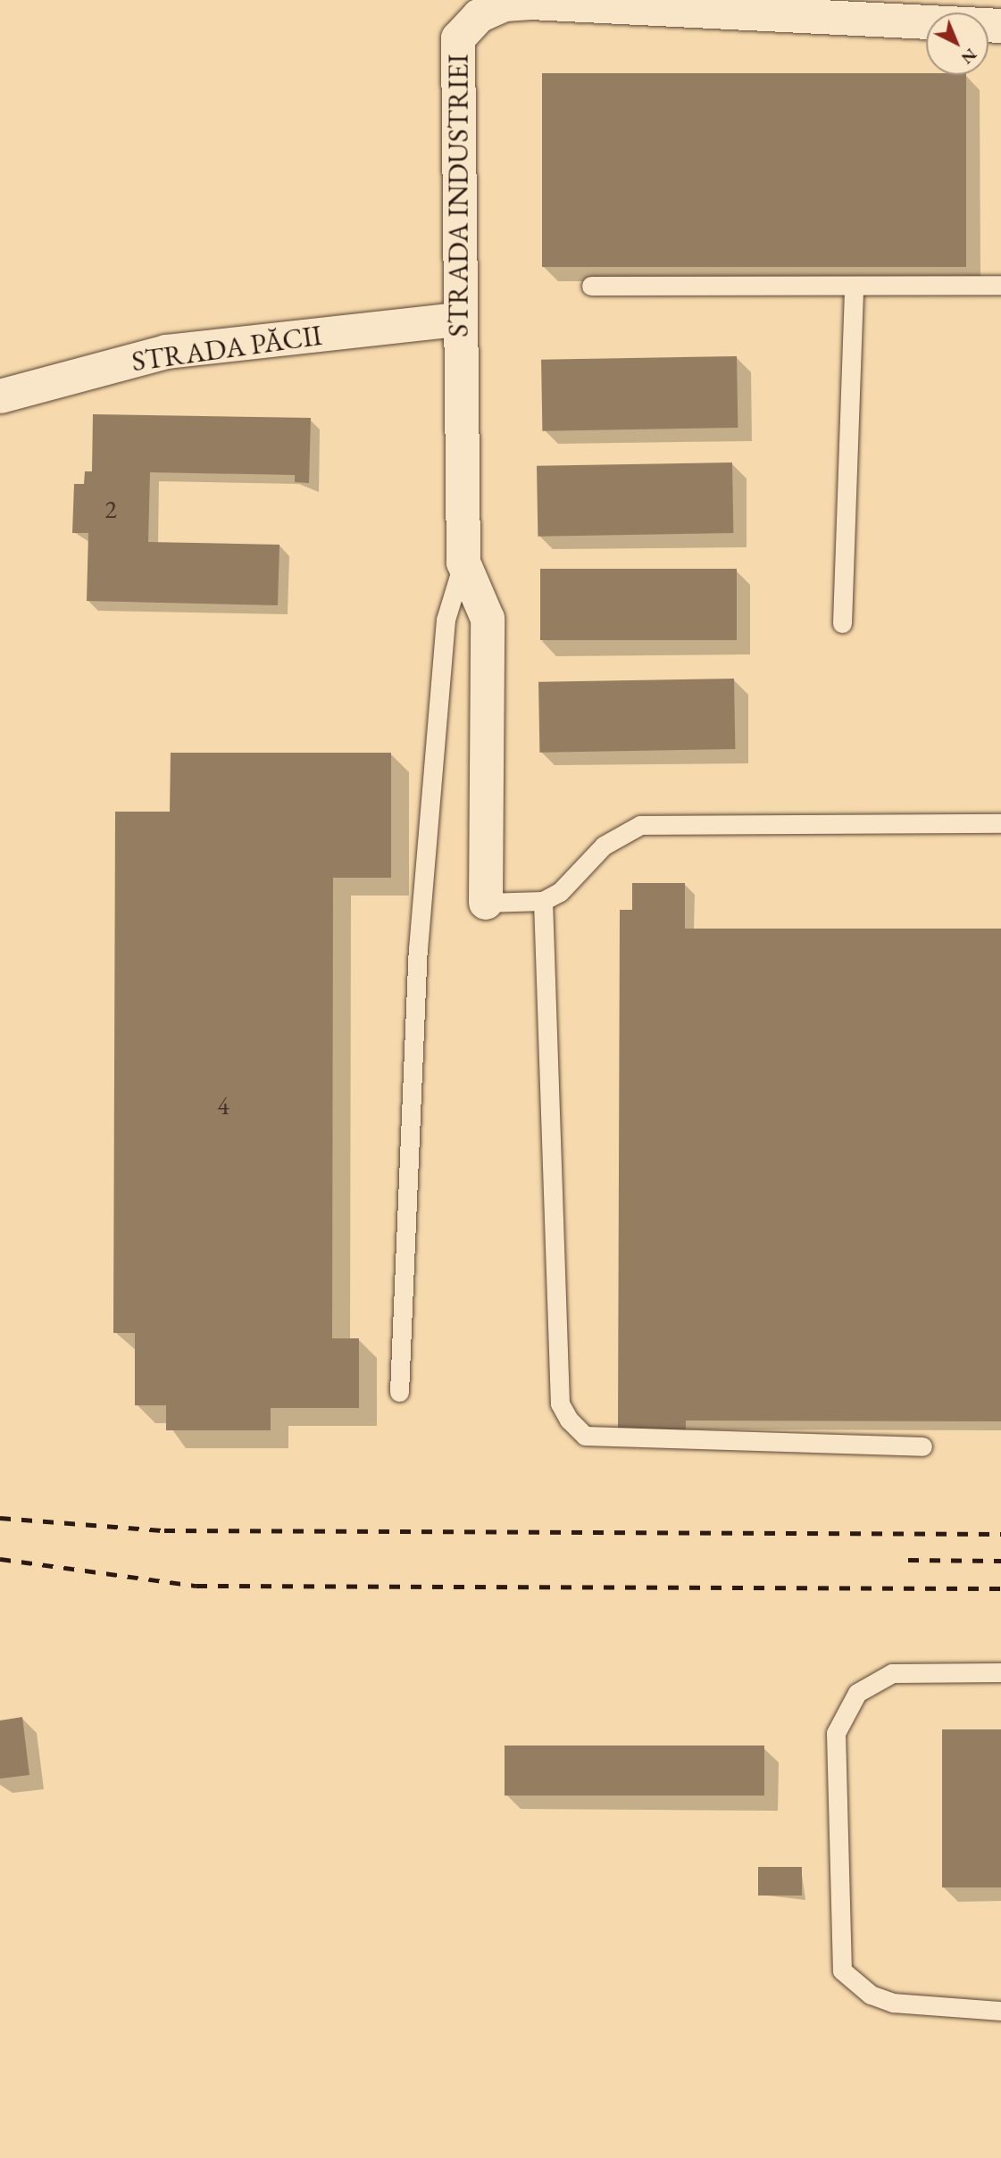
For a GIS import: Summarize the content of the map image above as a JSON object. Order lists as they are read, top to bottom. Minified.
{"streets":{"street":["STRADA INDUSTRIEI","STRADA PĂCII"]},"crossings":[["STRADA INDUSTRIEI","STRADA PĂCII"]],"house_numbers":["2","4"],"north":"bottom right"}
